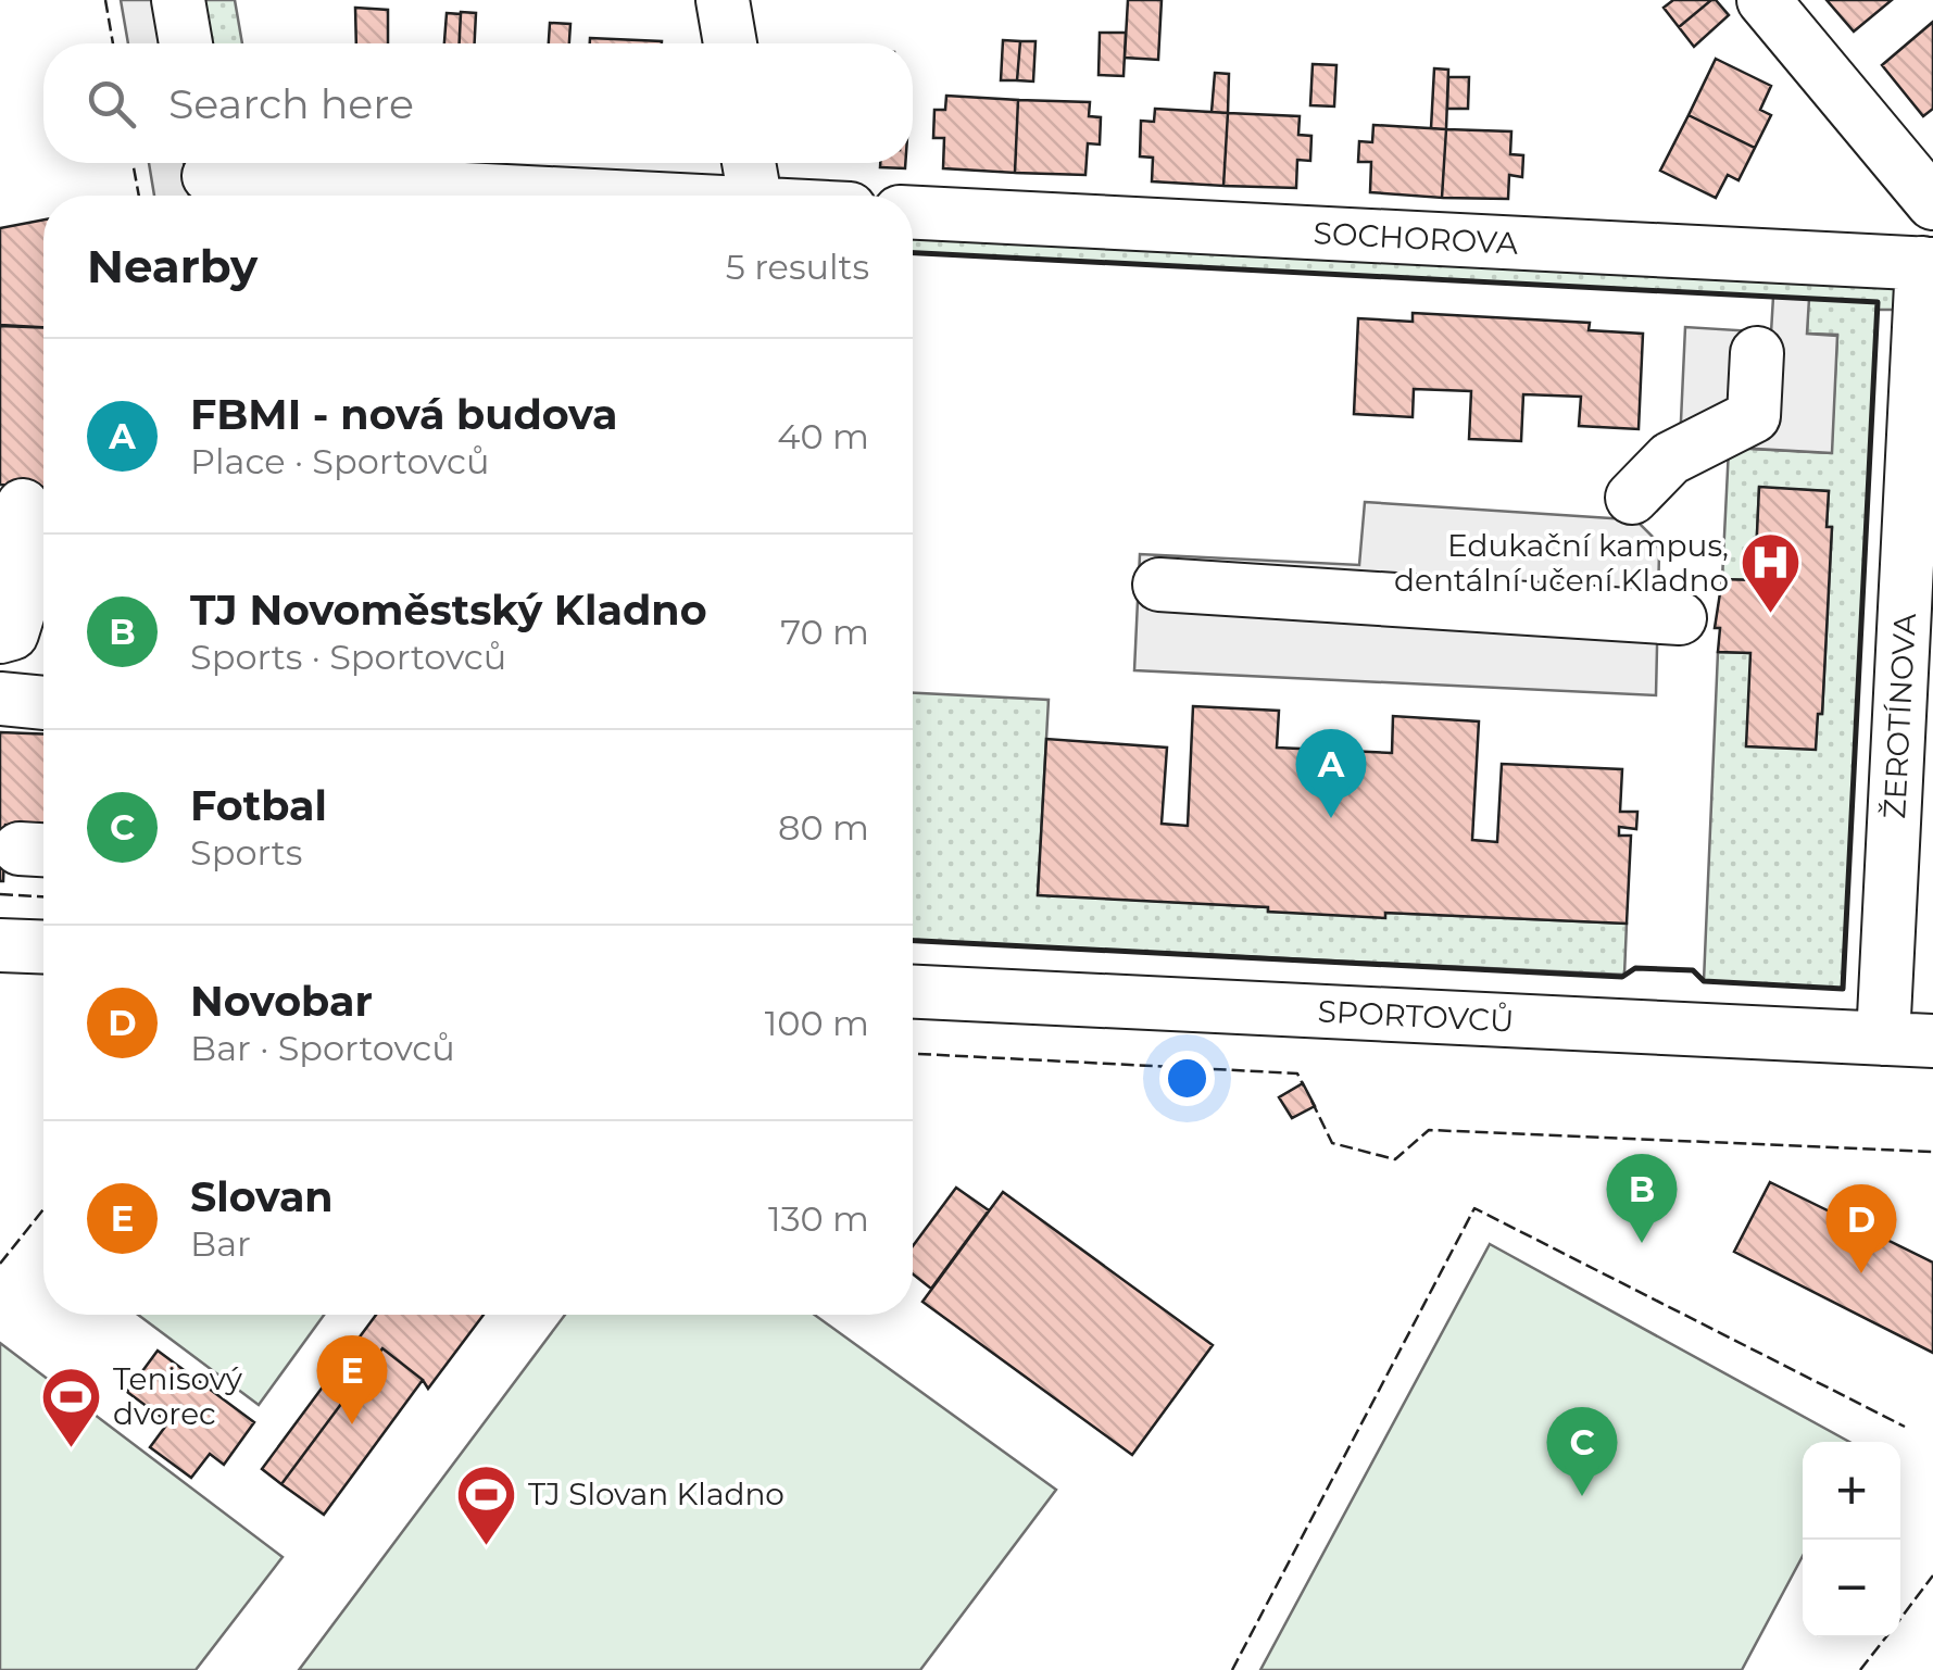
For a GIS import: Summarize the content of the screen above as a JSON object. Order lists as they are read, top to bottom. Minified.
{"streets":{"street":["SOCHOROVA","ŽEROTÍNOVA","SPORTOVCŮ"]},"crossings":[["SOCHOROVA","ŽEROTÍNOVA"],["ŽEROTÍNOVA","SPORTOVCŮ"]],"places":{"hospital":["Edukační kampus, dentální učení Kladno"],"sports":["Tenisový dvorec","TJ Slovan Kladno"]},"page":{"search":"Search here","heading":["Nearby","5 results"],"list":[{"mark":"A","name":"FBMI - nová budova","note":"Place · Sportovců","value":"40 m"},{"mark":"B","name":"TJ Novoměstský Kladno","note":"Sports · Sportovců","value":"70 m"},{"mark":"C","name":"Fotbal","note":"Sports","value":"80 m"},{"mark":"D","name":"Novobar","note":"Bar · Sportovců","value":"100 m"},{"mark":"E","name":"Slovan","note":"Bar","value":"130 m"}],"pins":["A","B","D","E","C"],"map_buttons":["+","−"]}}
